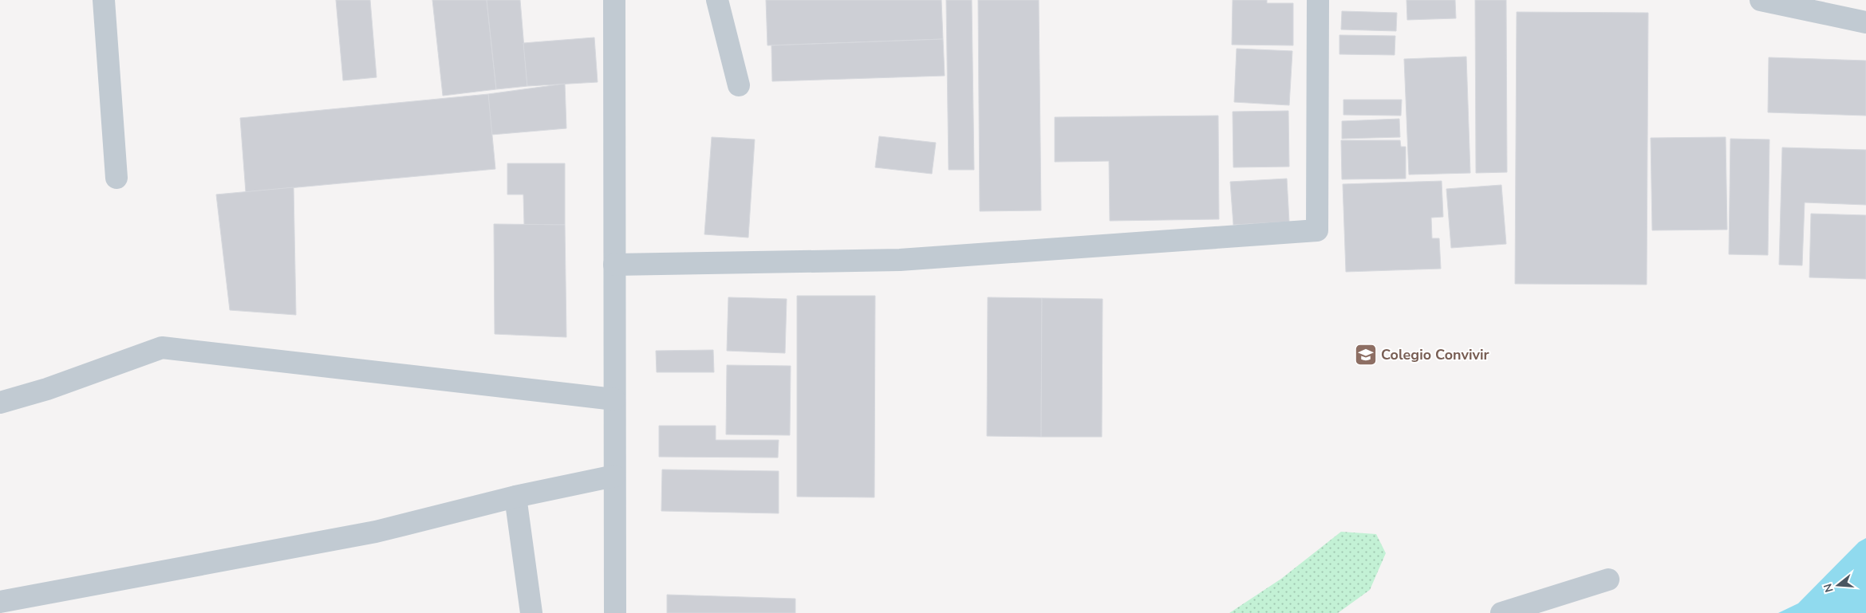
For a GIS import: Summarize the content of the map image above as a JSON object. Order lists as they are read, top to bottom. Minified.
{"places":{"school or university":["Colegio Convivir"]},"north":"left"}
